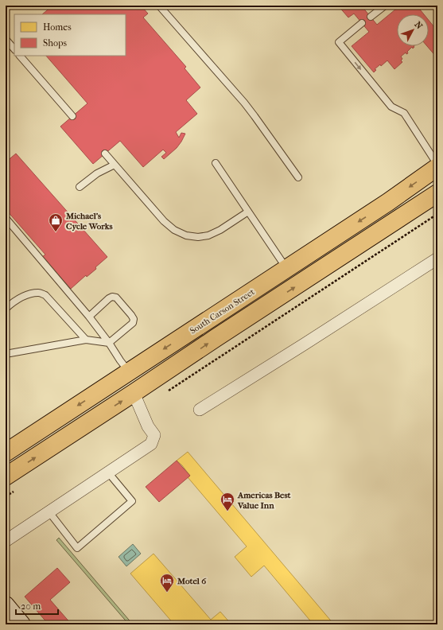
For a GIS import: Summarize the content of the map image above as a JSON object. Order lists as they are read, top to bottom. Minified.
{"streets":{"main road":["South Carson Street"]},"places":{"shop":["Michael's Cycle Works"],"hotel":["Americas Best Value Inn","Motel 6"]},"legend":["Homes","Shops"],"scale_bar":"20 m","north":"top right"}
